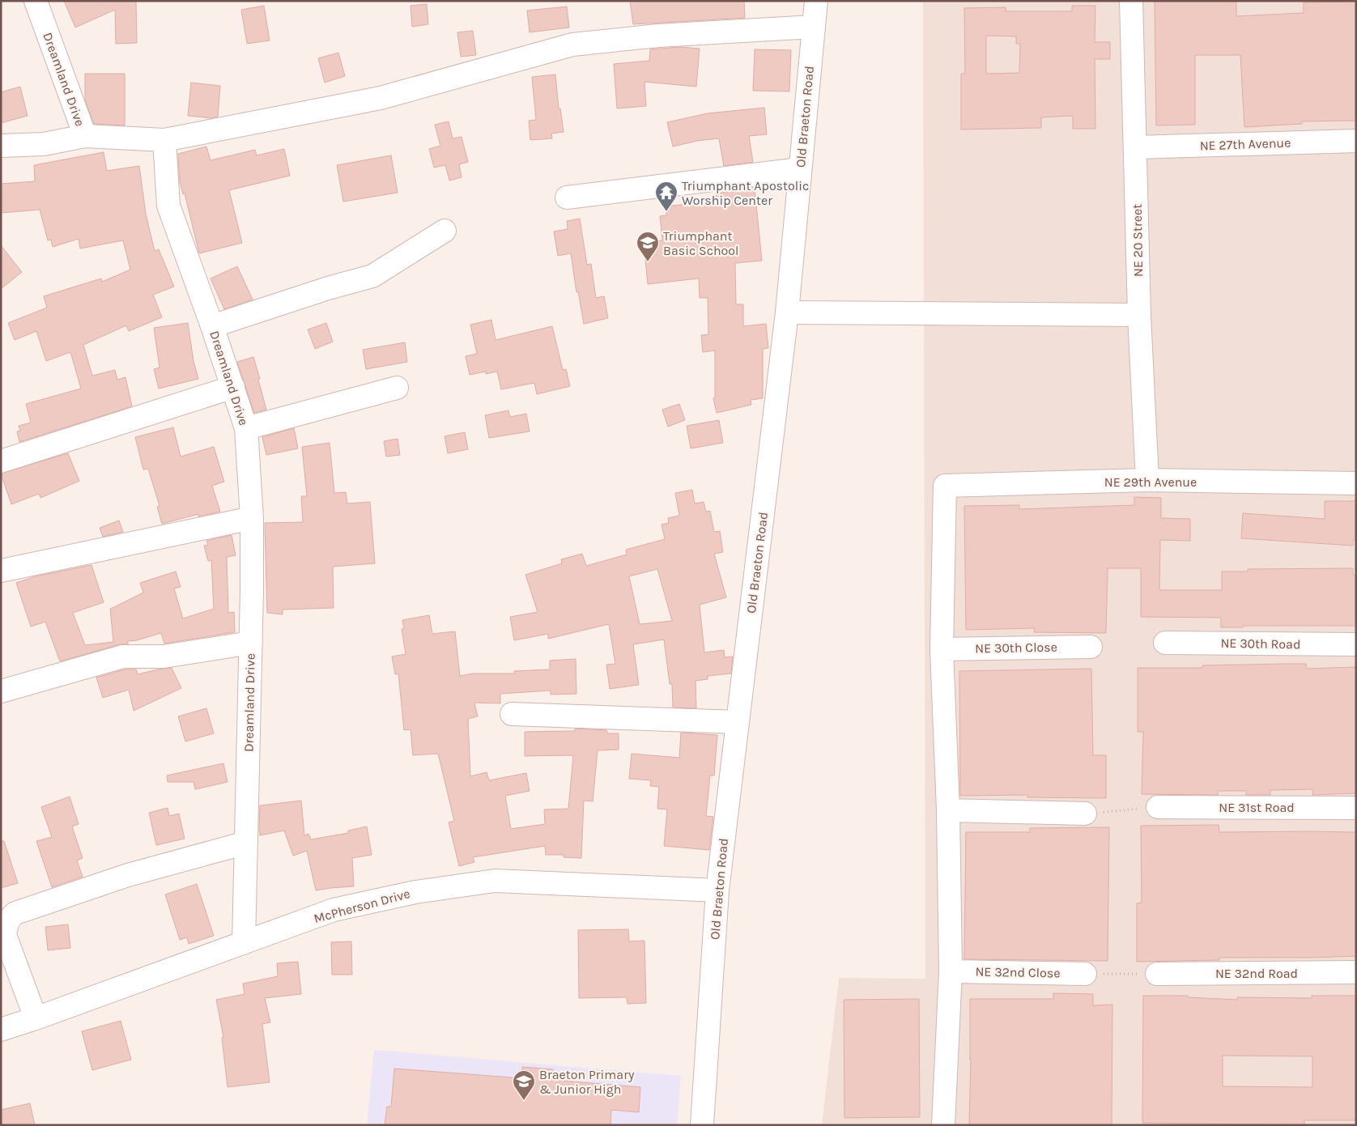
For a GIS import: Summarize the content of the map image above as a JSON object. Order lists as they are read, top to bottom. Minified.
{"streets":{"street":["Dreamland Drive","Old Braeton Road","NE 27th Avenue","NE 20 Street","NE 29th Avenue","NE 30th Road","NE 30th Close","NE 31st Road","McPherson Drive","NE 32nd Close","NE 32nd Road"]},"crossings":[["Dreamland Drive","McPherson Drive"],["Old Braeton Road","McPherson Drive"],["NE 27th Avenue","NE 20 Street"],["NE 20 Street","NE 29th Avenue"],["NE 29th Avenue","NE 30th Close"]],"places":{"temple":["Triumphant Apostolic Worship Center"],"school or university":["Triumphant Basic School","Braeton Primary & Junior High"]}}
